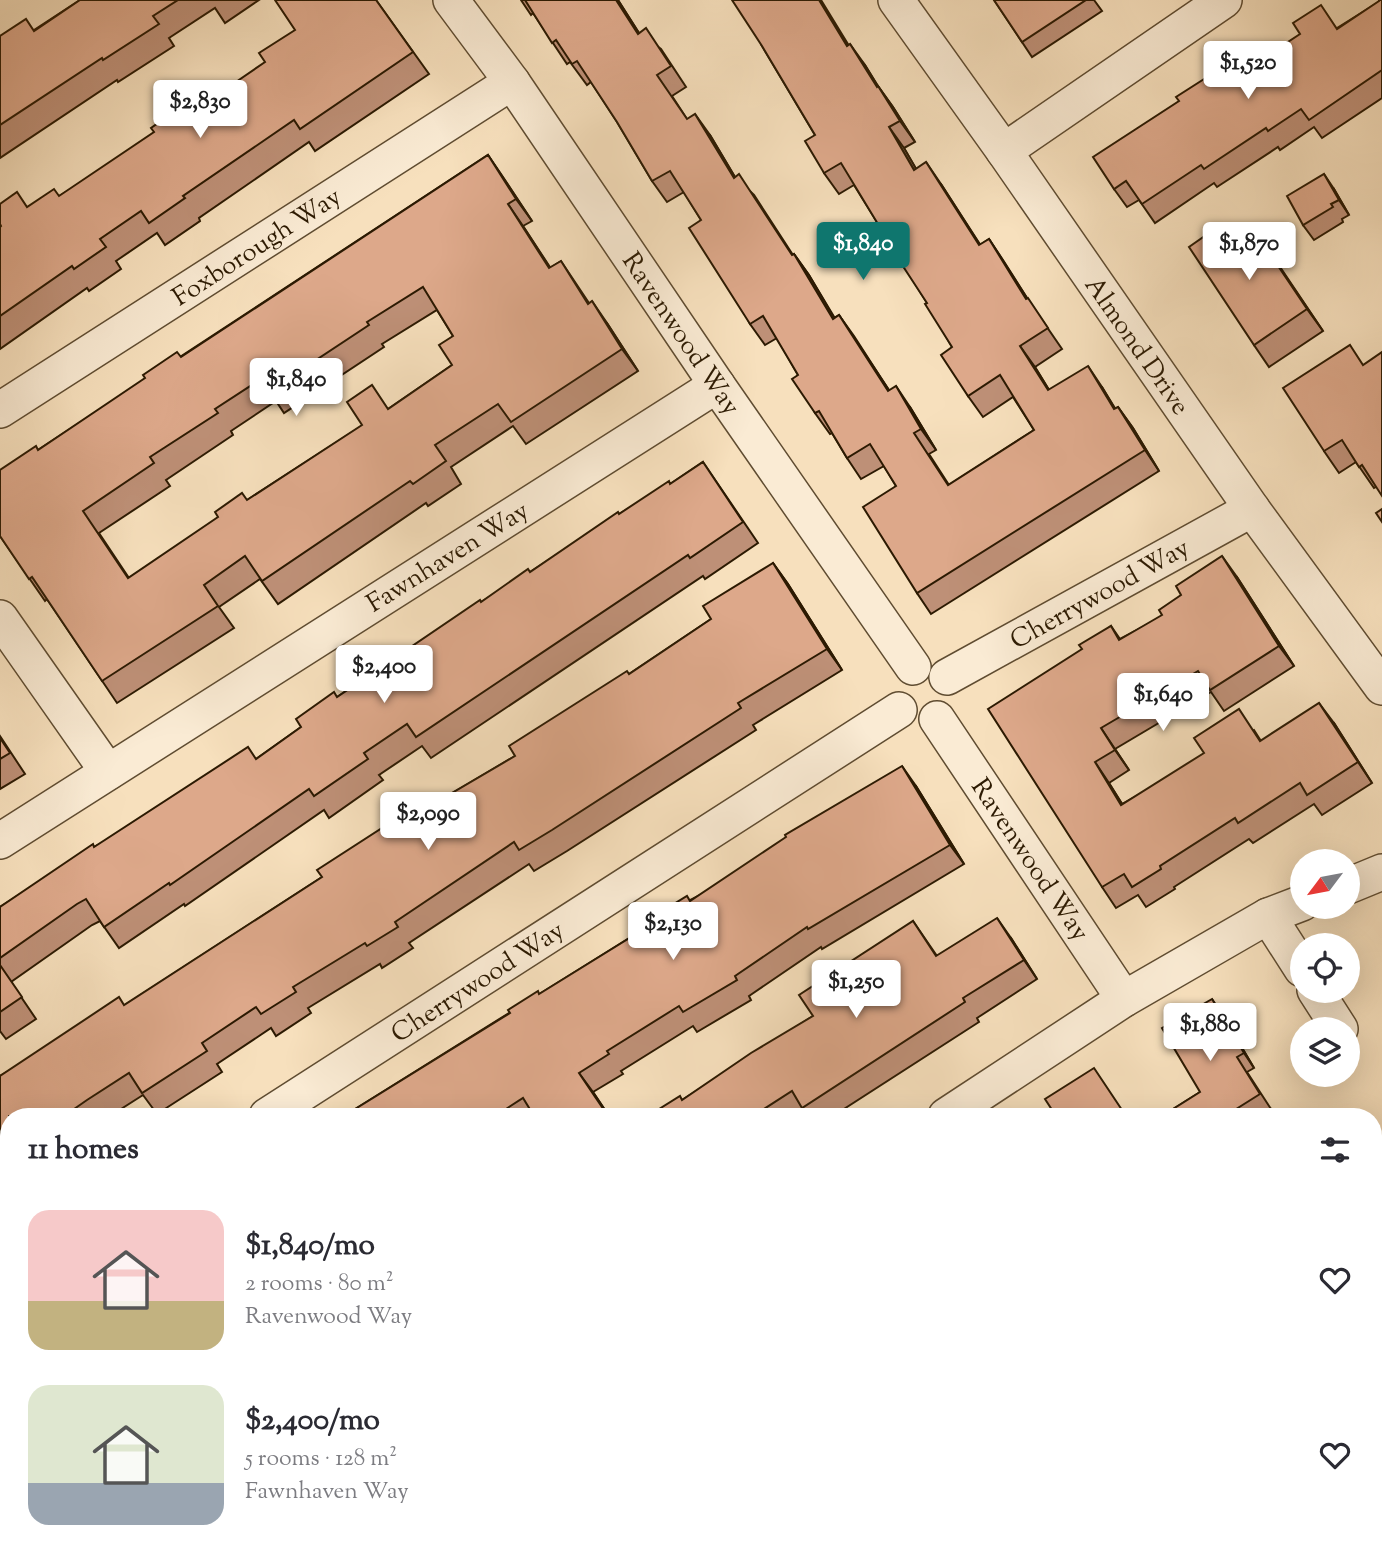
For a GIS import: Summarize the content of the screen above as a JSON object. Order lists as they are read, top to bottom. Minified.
{"streets":{"street":["Foxborough Way","Ravenwood Way","Almond Drive","Fawnhaven Way","Cherrywood Way"]},"crossings":[["Foxborough Way","Ravenwood Way"],["Ravenwood Way","Fawnhaven Way"],["Ravenwood Way","Cherrywood Way"],["Almond Drive","Cherrywood Way"]],"north":"bottom left","page":{"price":["$1,520","$2,830","$1,840","$1,870","$1,840","$2,400","$1,640","$2,090","$2,130","$1,250","$1,880"],"heading":"11 homes","list":[{"name":"$1,840/mo","note":"2 rooms · 80 m² · Ravenwood Way"},{"name":"$2,400/mo","note":"5 rooms · 128 m² · Fawnhaven Way"}]}}
